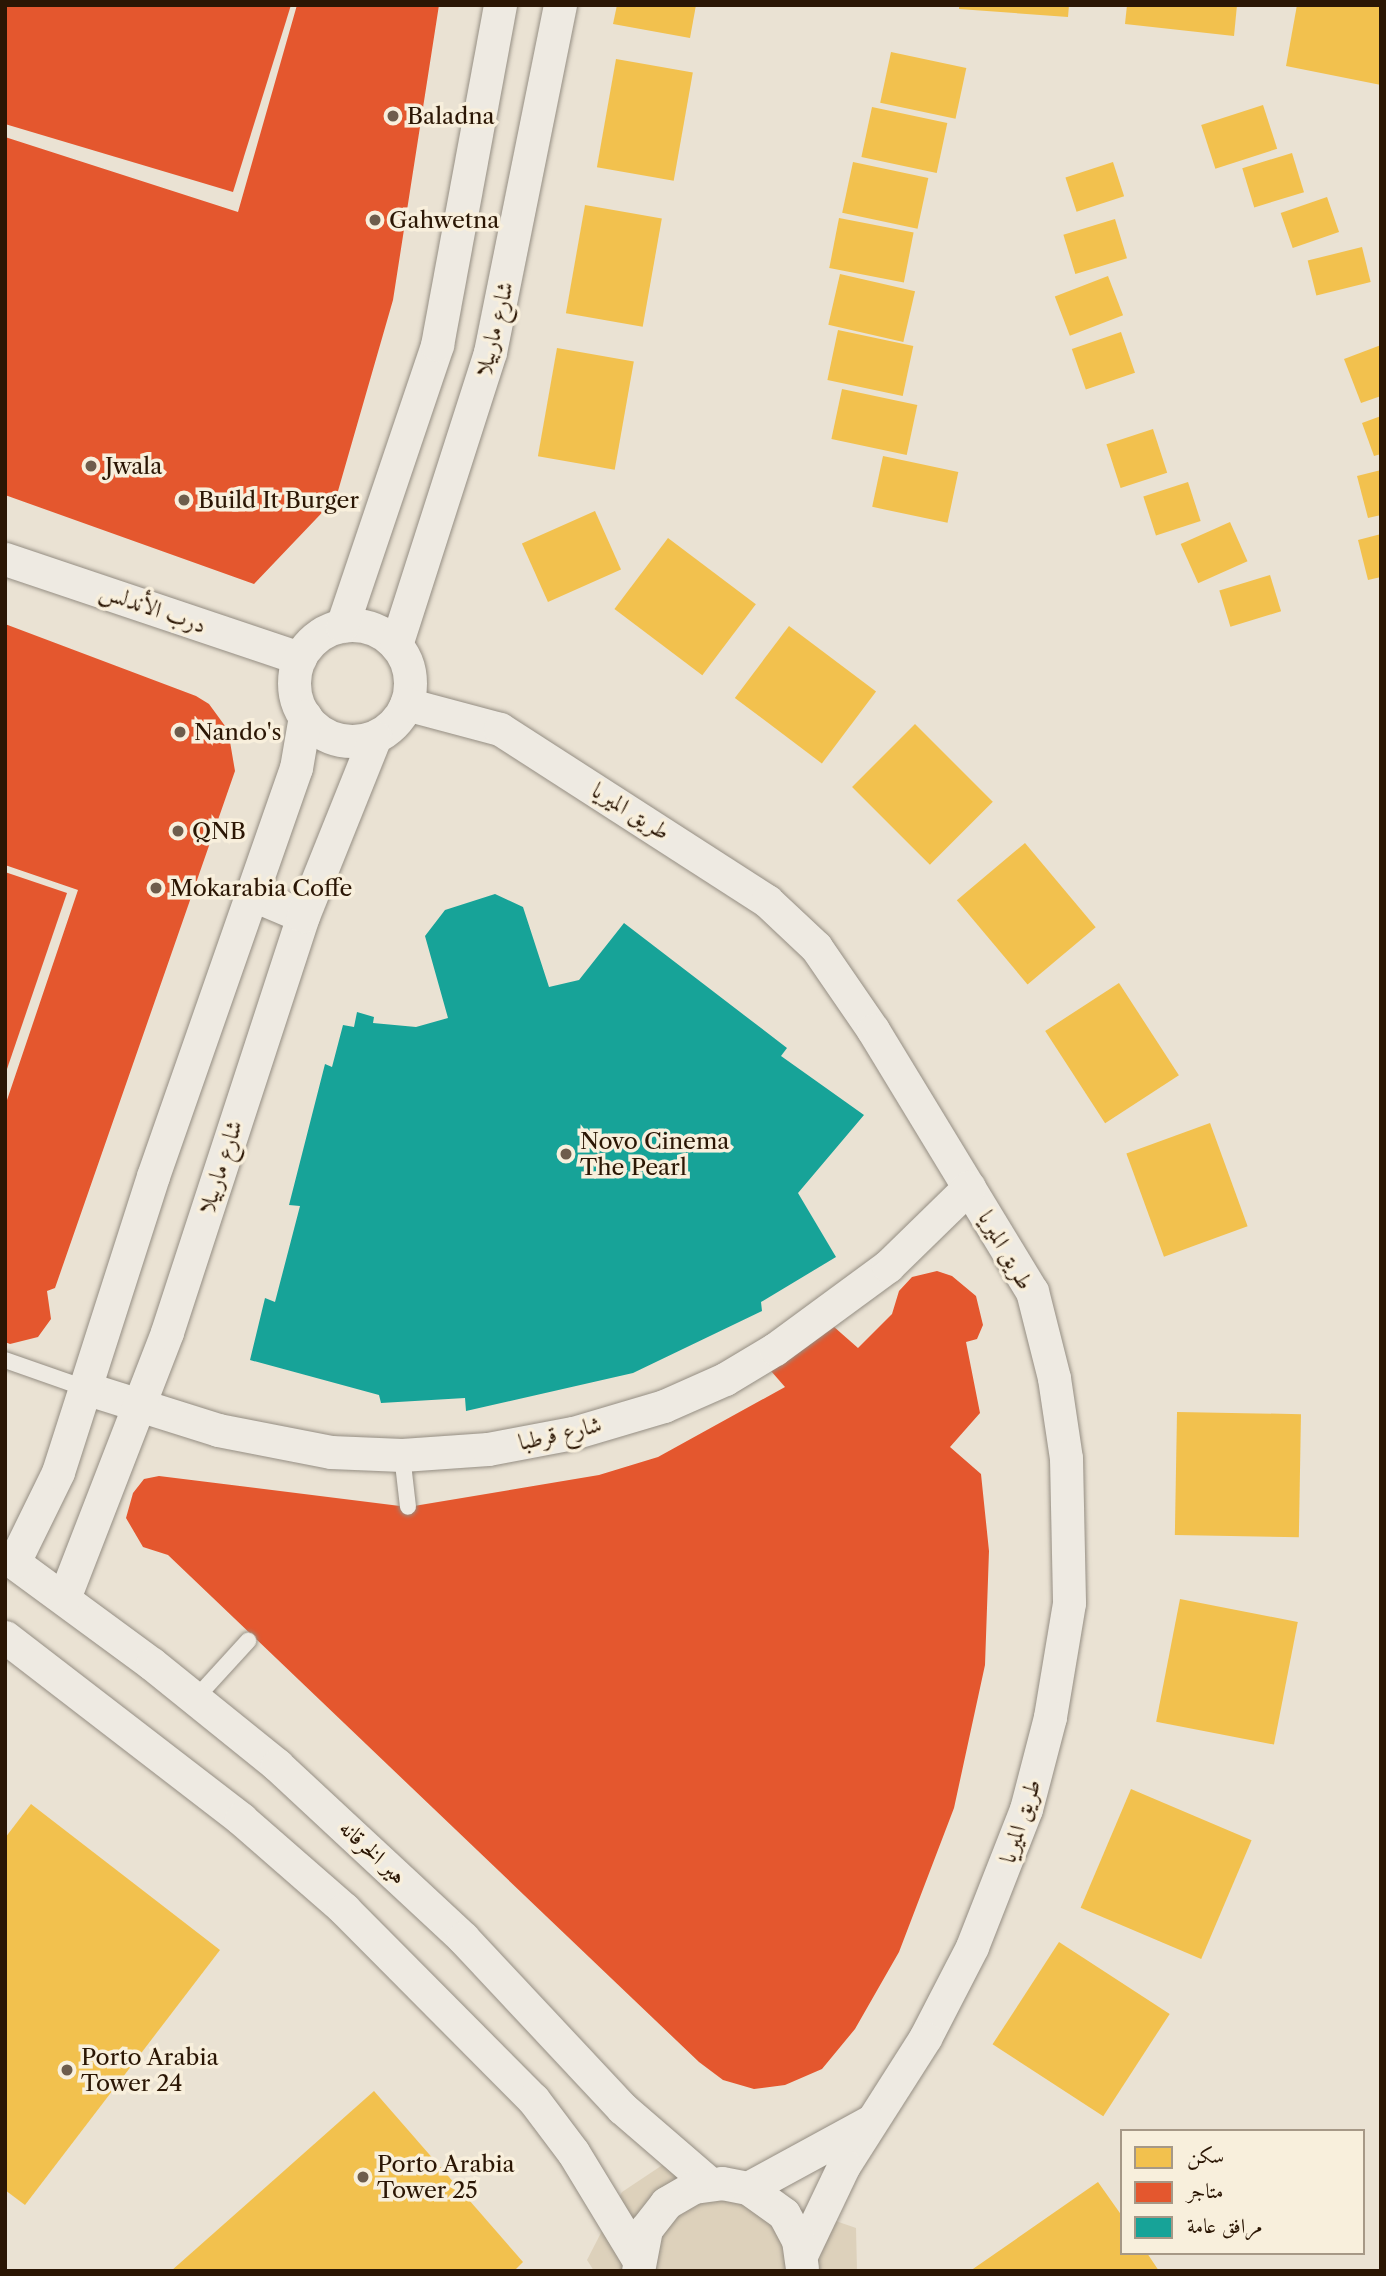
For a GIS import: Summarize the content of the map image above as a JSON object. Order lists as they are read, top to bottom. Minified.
{"streets":{"street":["شارع ماربيلا","درب الأندلس","طريق الميريا","شارع قرطبا","هير الخرقانه"]},"crossings":[["شارع ماربيلا","درب الأندلس"],["شارع ماربيلا","طريق الميريا"],["شارع ماربيلا","شارع قرطبا"],["شارع ماربيلا","هير الخرقانه"],["درب الأندلس","طريق الميريا"],["طريق الميريا","شارع قرطبا"]],"places":["Baladna","Gahwetna","Jwala","Build It Burger","Nando's","QNB","Mokarabia Coffe","Novo Cinema The Pearl","Porto Arabia Tower 24","Porto Arabia Tower 25"],"legend":["سكن","متاجر","مرافق عامة"]}
